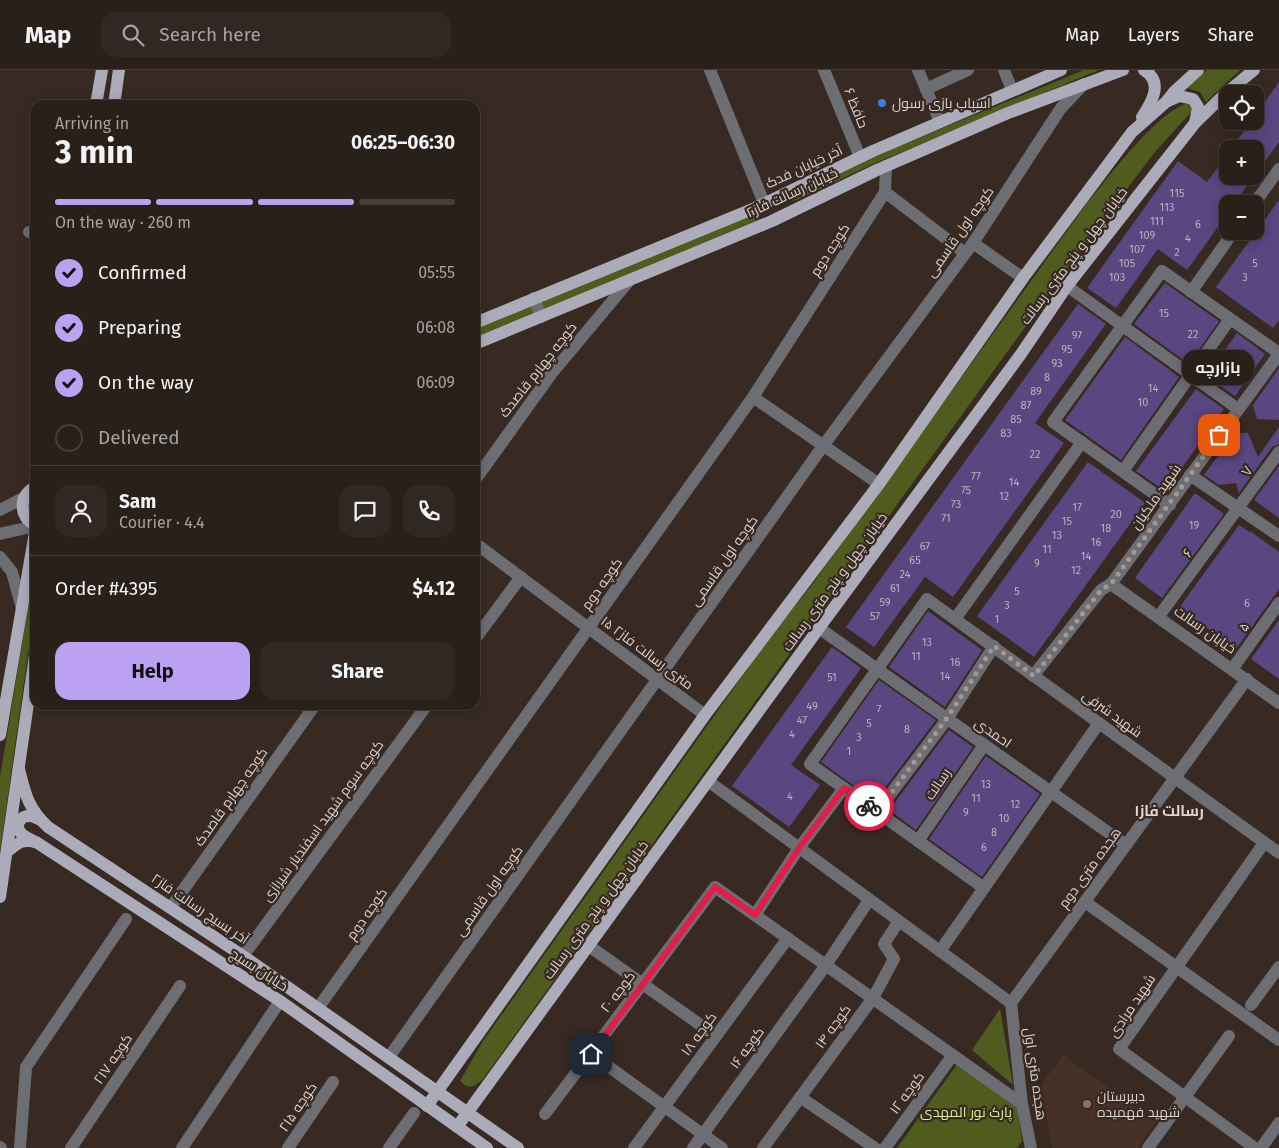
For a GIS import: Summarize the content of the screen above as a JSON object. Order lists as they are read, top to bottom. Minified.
{"streets":{"main road":["آخر خیابان فدک","خیابان رسالت فاز۲","خیابان چهل و پنج متری رسالت","آخر بسیج رسالت فاز۲","خیابان بسیج"],"street":["حافظ ۶","کوچه اول قاسمی","کوچه دوم","کوچه چهارم قاصدک","۷","شهید ملکیان","۶","۵","خیابان رسالت","۱۵ متری رسالت فاز۲","شهید شرفی","احمدی","رسالت","کوچه سوم شهید اسفندیار شیرازی","هجده متری دوم","۲۰ کوچه","شهید مرادی","‍‍ ۱۴ کوچه","۱۸ کوچه","۱۶ کوچه","کوچه ۲۱۷","هجده متری اول","۱۲ کوچه","کوچه ۲۱۵"]},"crossings":[["حافظ ۶","آخر خیابان فدک"],["آخر خیابان فدک","خیابان رسالت فاز۲"],["خیابان رسالت فاز۲","کوچه اول قاسمی"],["خیابان رسالت فاز۲","کوچه چهارم قاصدک"],["کوچه اول قاسمی","۱۵ متری رسالت فاز۲"],["کوچه اول قاسمی","آخر بسیج رسالت فاز۲"],["کوچه دوم","۱۵ متری رسالت فاز۲"],["کوچه دوم","آخر بسیج رسالت فاز۲"],["خیابان چهل و پنج متری رسالت","۱۵ متری رسالت فاز۲"],["خیابان چهل و پنج متری رسالت","احمدی"],["خیابان چهل و پنج متری رسالت","آخر بسیج رسالت فاز۲"],["خیابان چهل و پنج متری رسالت","خیابان بسیج"],["کوچه چهارم قاصدک","آخر بسیج رسالت فاز۲"],["۷","۶"],["شهید ملکیان","خیابان رسالت"],["شهید ملکیان","شهید شرفی"],["۶","خیابان رسالت"],["۵","خیابان رسالت"],["خیابان رسالت","هجده متری دوم"],["شهید شرفی","احمدی"],["شهید شرفی","هجده متری دوم"],["شهید شرفی","شهید مرادی"],["احمدی","رسالت"],["احمدی","هجده متری دوم"],["کوچه سوم شهید اسفندیار شیرازی","آخر بسیج رسالت فاز۲"],["هجده متری دوم","هجده متری اول"],["آخر بسیج رسالت فاز۲","خیابان بسیج"]],"districts":["رسالت فاز۱"],"parks":["پارک نور المهدی"],"places":["اسباب بازی رسول","بازارچه","دبیرستان شهید فهمیده"],"house_numbers":["115","113","111","6","109","4","107","2","105","5","103","3","15","22","97","95","93","8","14","89","10","87","85","83","22","77","14","75","12","73","17","20","71","15","19","18","13","16","67","11","14","65","9","12","24","61","5","59","6","3","57","1","13","11","16","14","51","49","7","47","5","8","4","3","1","13","4","11","12","9","10","8","6"],"page":{"header":"Map","search":"Search here","nav":["Map","Layers","Share"],"map_buttons":["+","−"],"heading":["3 min","Arriving in","06:25–06:30"],"panel":["Sam","Courier · 4.4","Order #4395","$4.12"],"bar":"On the way · 260 m","list":[["Confirmed","05:55"],["Preparing","06:08"],["On the way","06:09"],"Delivered"],"bubble":"بازارچه","buttons":["Help","Share"]}}
